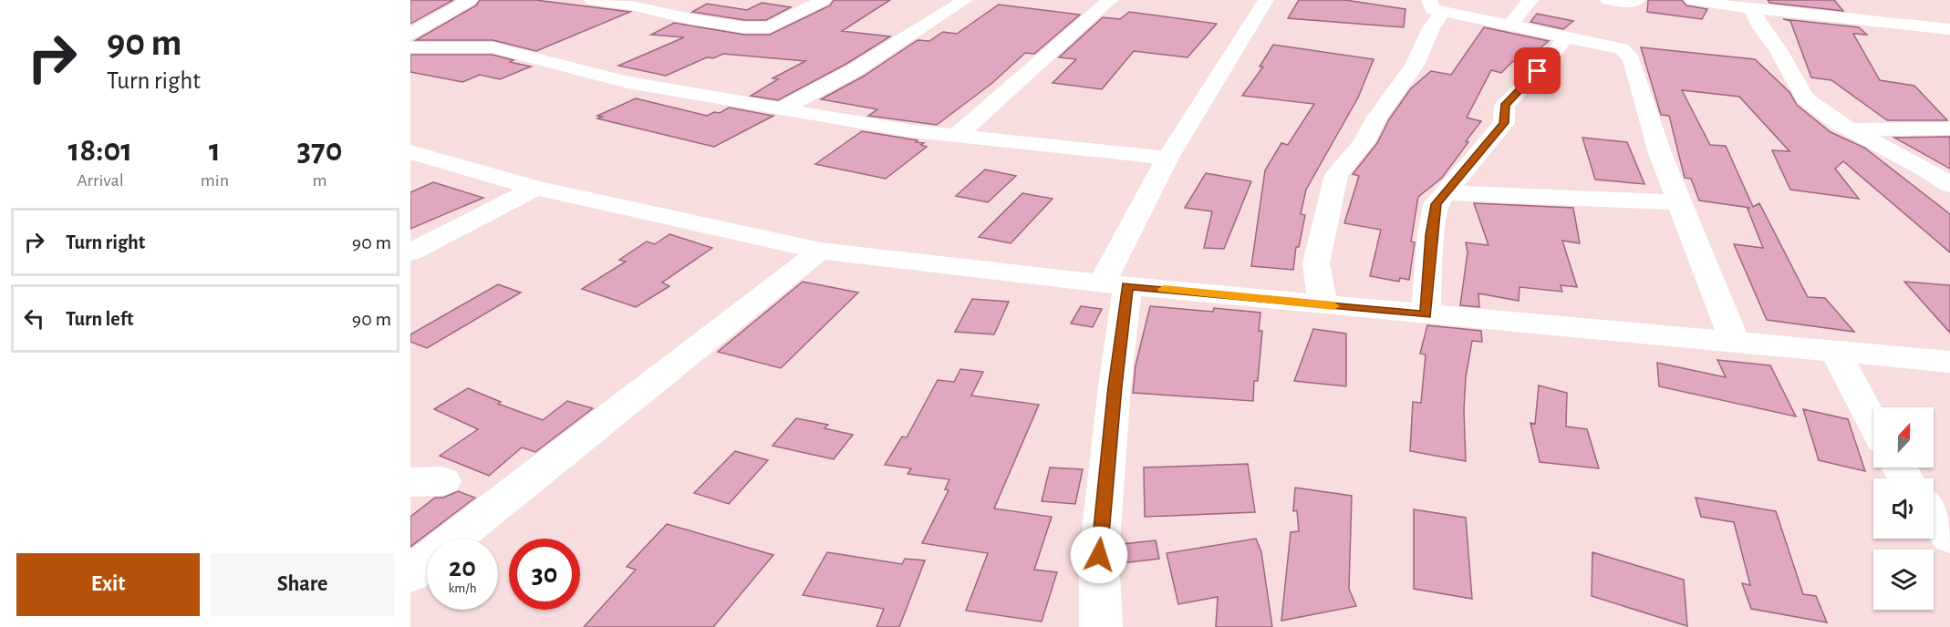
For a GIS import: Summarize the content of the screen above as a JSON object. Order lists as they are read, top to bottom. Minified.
{"north":"top","page":{"turn":["90 m","Turn right"],"eta":["18:01","Arrival","1","min","370","m"],"list":[{"name":"Turn right","value":"90 m"},{"name":"Turn left","value":"90 m"}],"speed":"20 km/h","limit":"30","buttons":["Exit","Share"]}}
